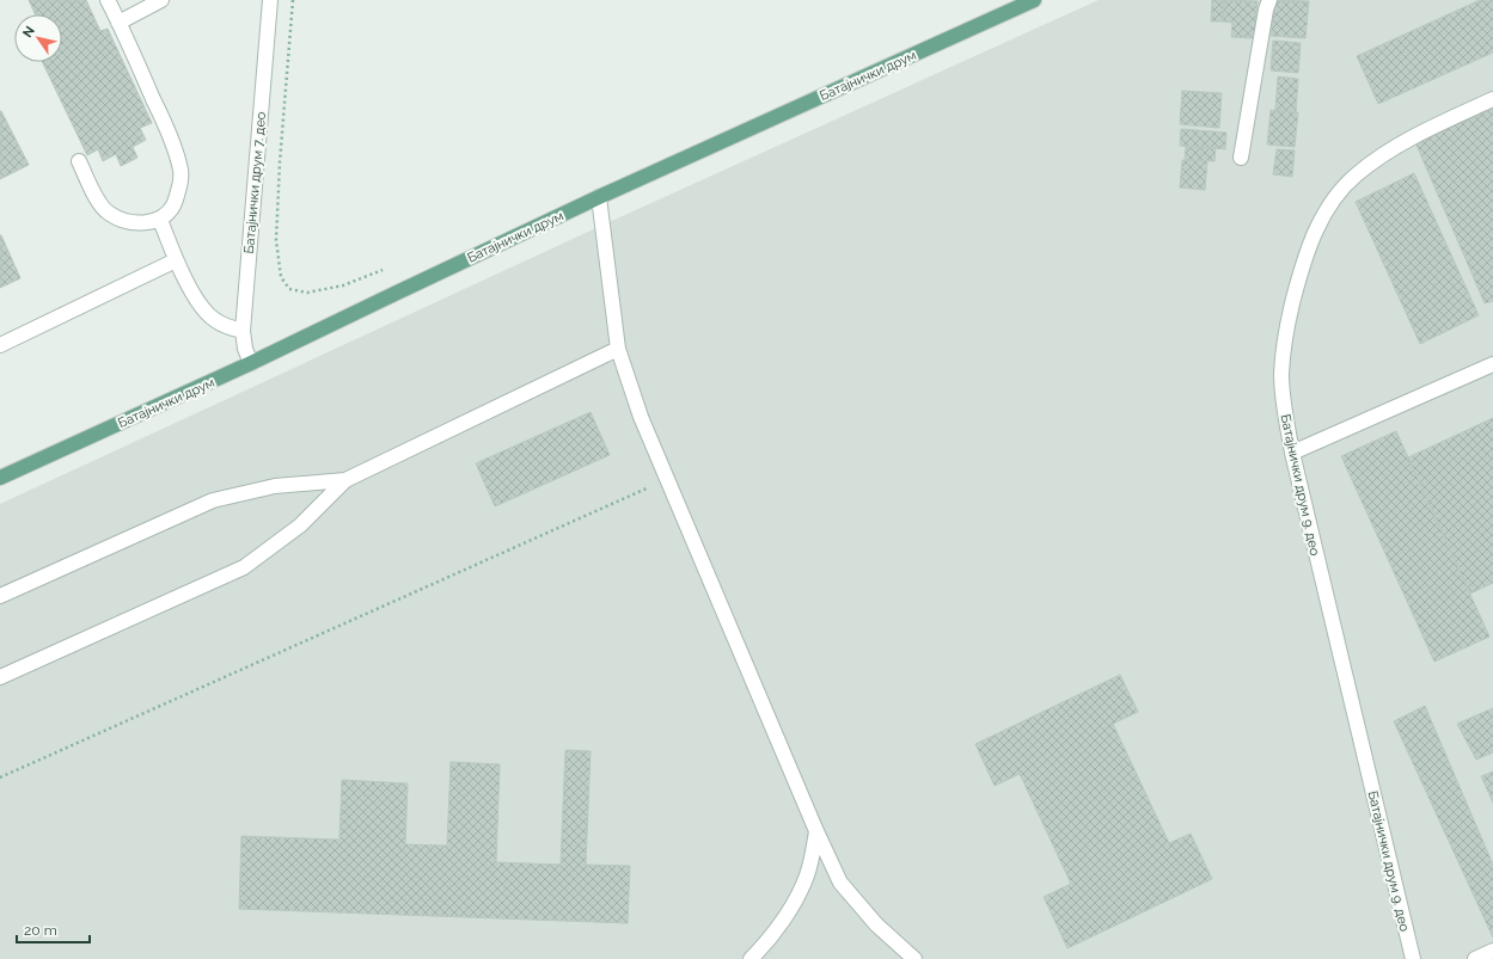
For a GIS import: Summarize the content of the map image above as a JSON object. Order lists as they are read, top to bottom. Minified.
{"streets":{"main road":["Батајнички друм"],"street":["Батајнички друм 7. део","Батајнички друм 9. део"]},"crossings":[["Батајнички друм","Батајнички друм 7. део"]],"scale_bar":"20 m","north":"top left"}
